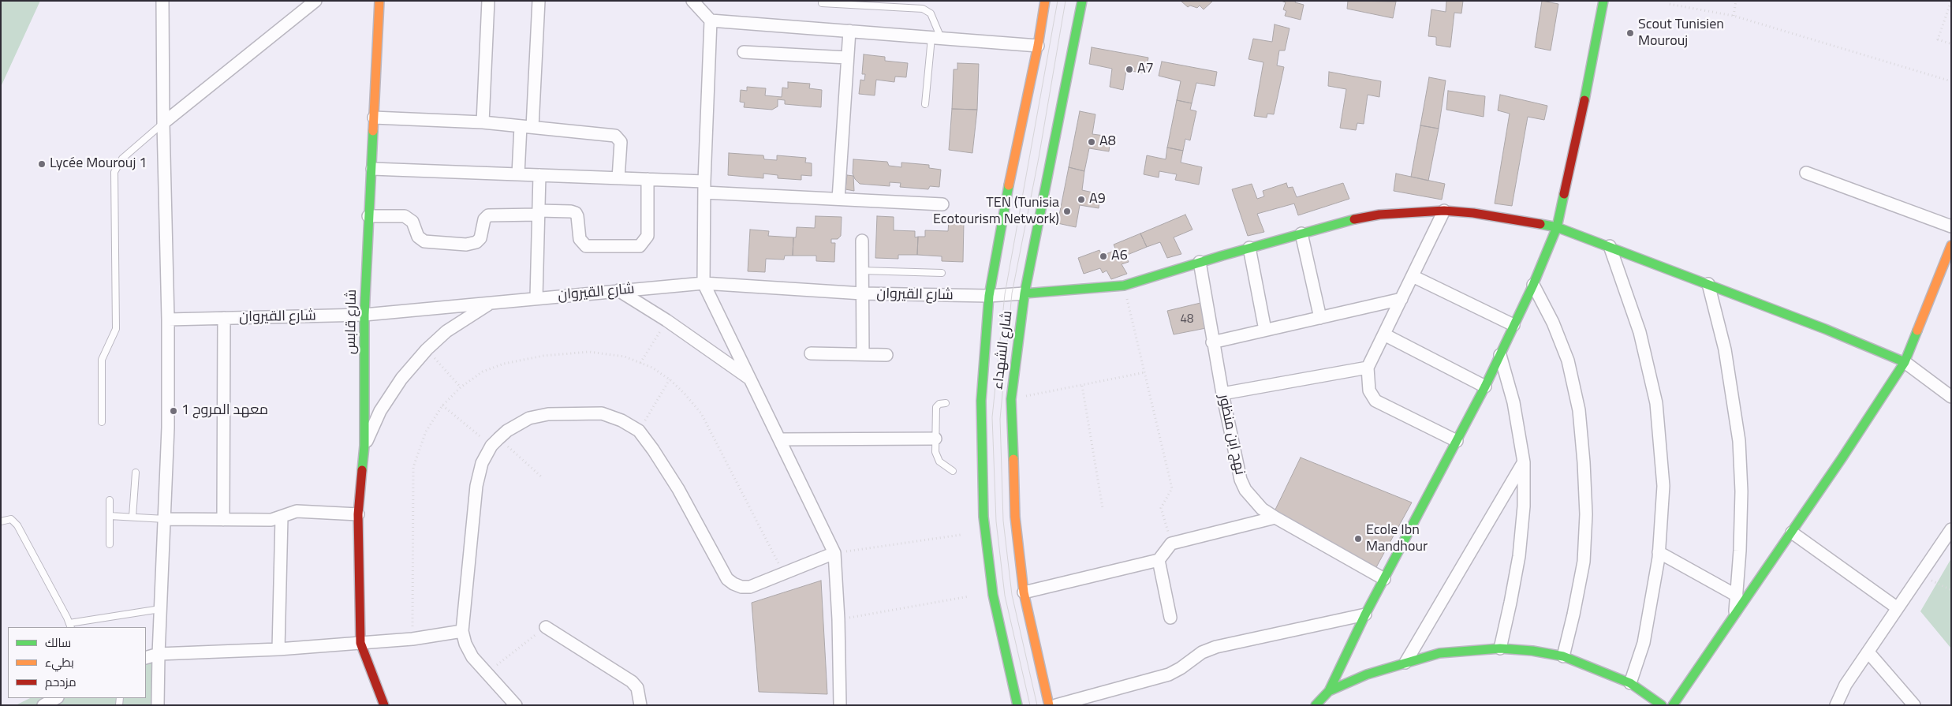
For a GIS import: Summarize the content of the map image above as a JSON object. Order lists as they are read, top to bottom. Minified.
{"streets":{"street":["شارع القيروان","شارع قابس","شارع الشهداء","نهج ابن منظور"]},"crossings":[["شارع القيروان","شارع قابس"],["شارع القيروان","شارع الشهداء"]],"places":["Scout Tunisien Mourouj","A7","A8","Lycée Mourouj 1","A9","TEN (Tunisia Ecotourism Network)","A6","معهد المروج 1","Ecole Ibn Mandhour"],"house_numbers":["48"],"legend":["سالك","بطيء","مزدحم"]}
